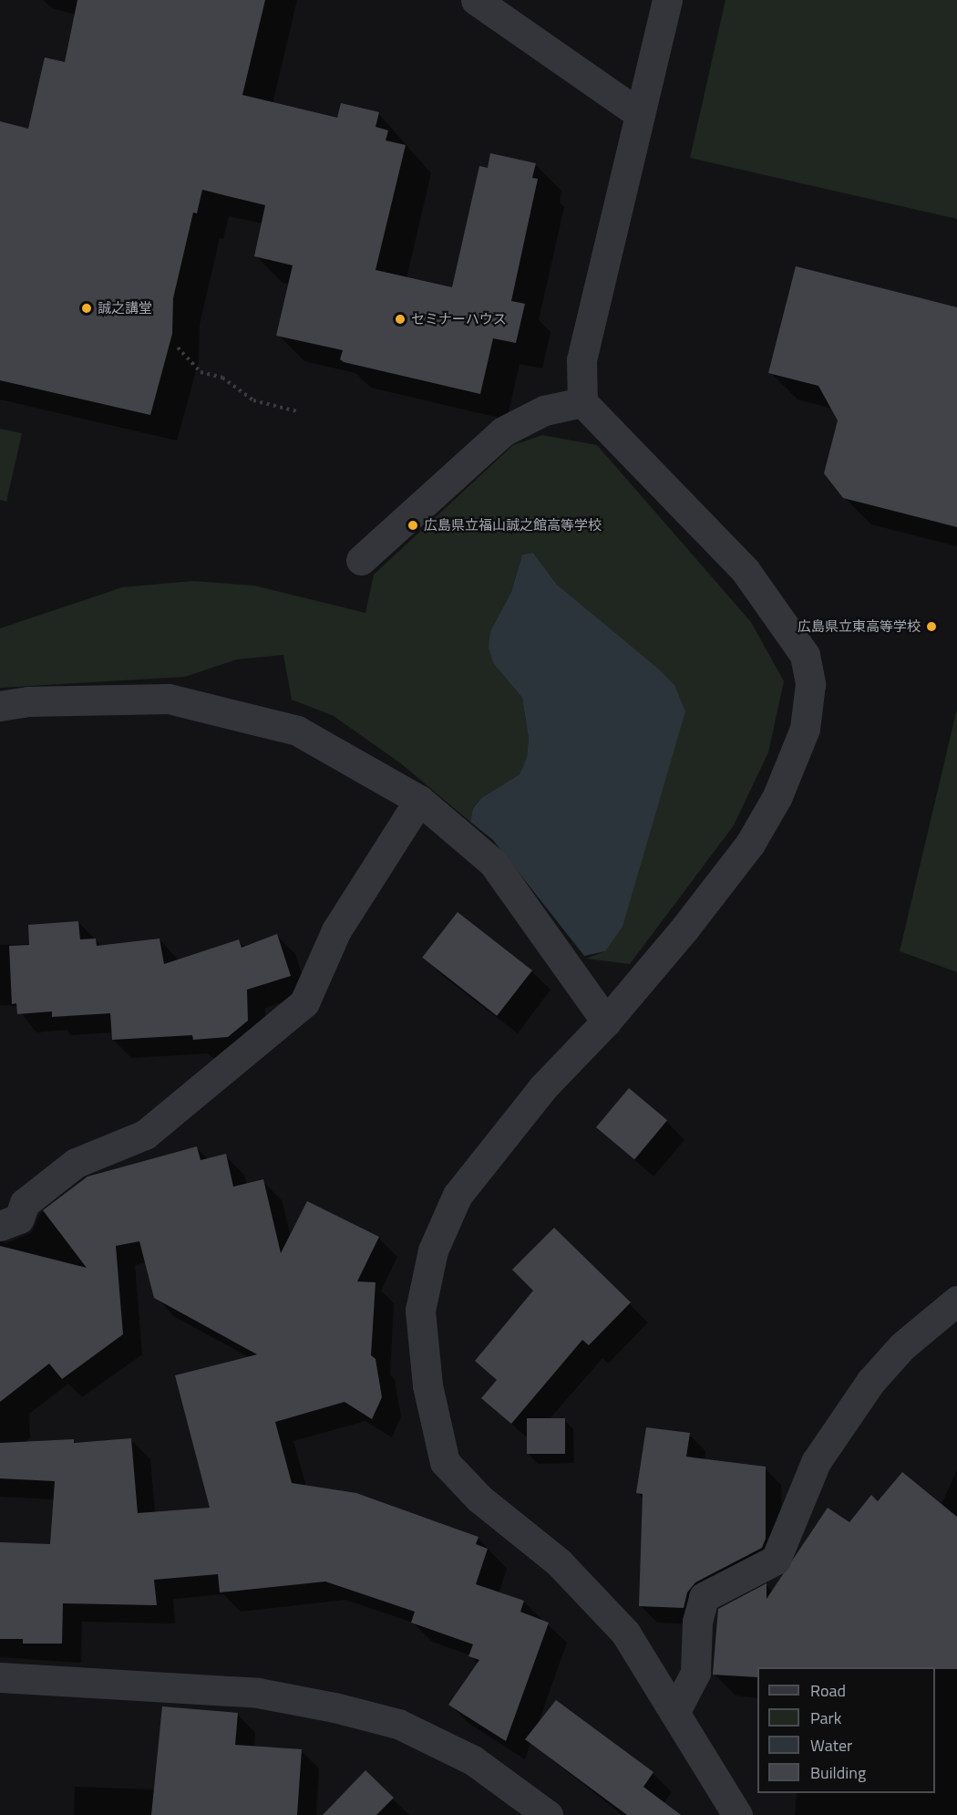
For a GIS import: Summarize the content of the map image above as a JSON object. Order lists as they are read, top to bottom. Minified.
{"places":["誠之講堂","セミナーハウス","広島県立福山誠之館高等学校","広島県立東高等学校"],"legend":["Road","Park","Water","Building"]}
